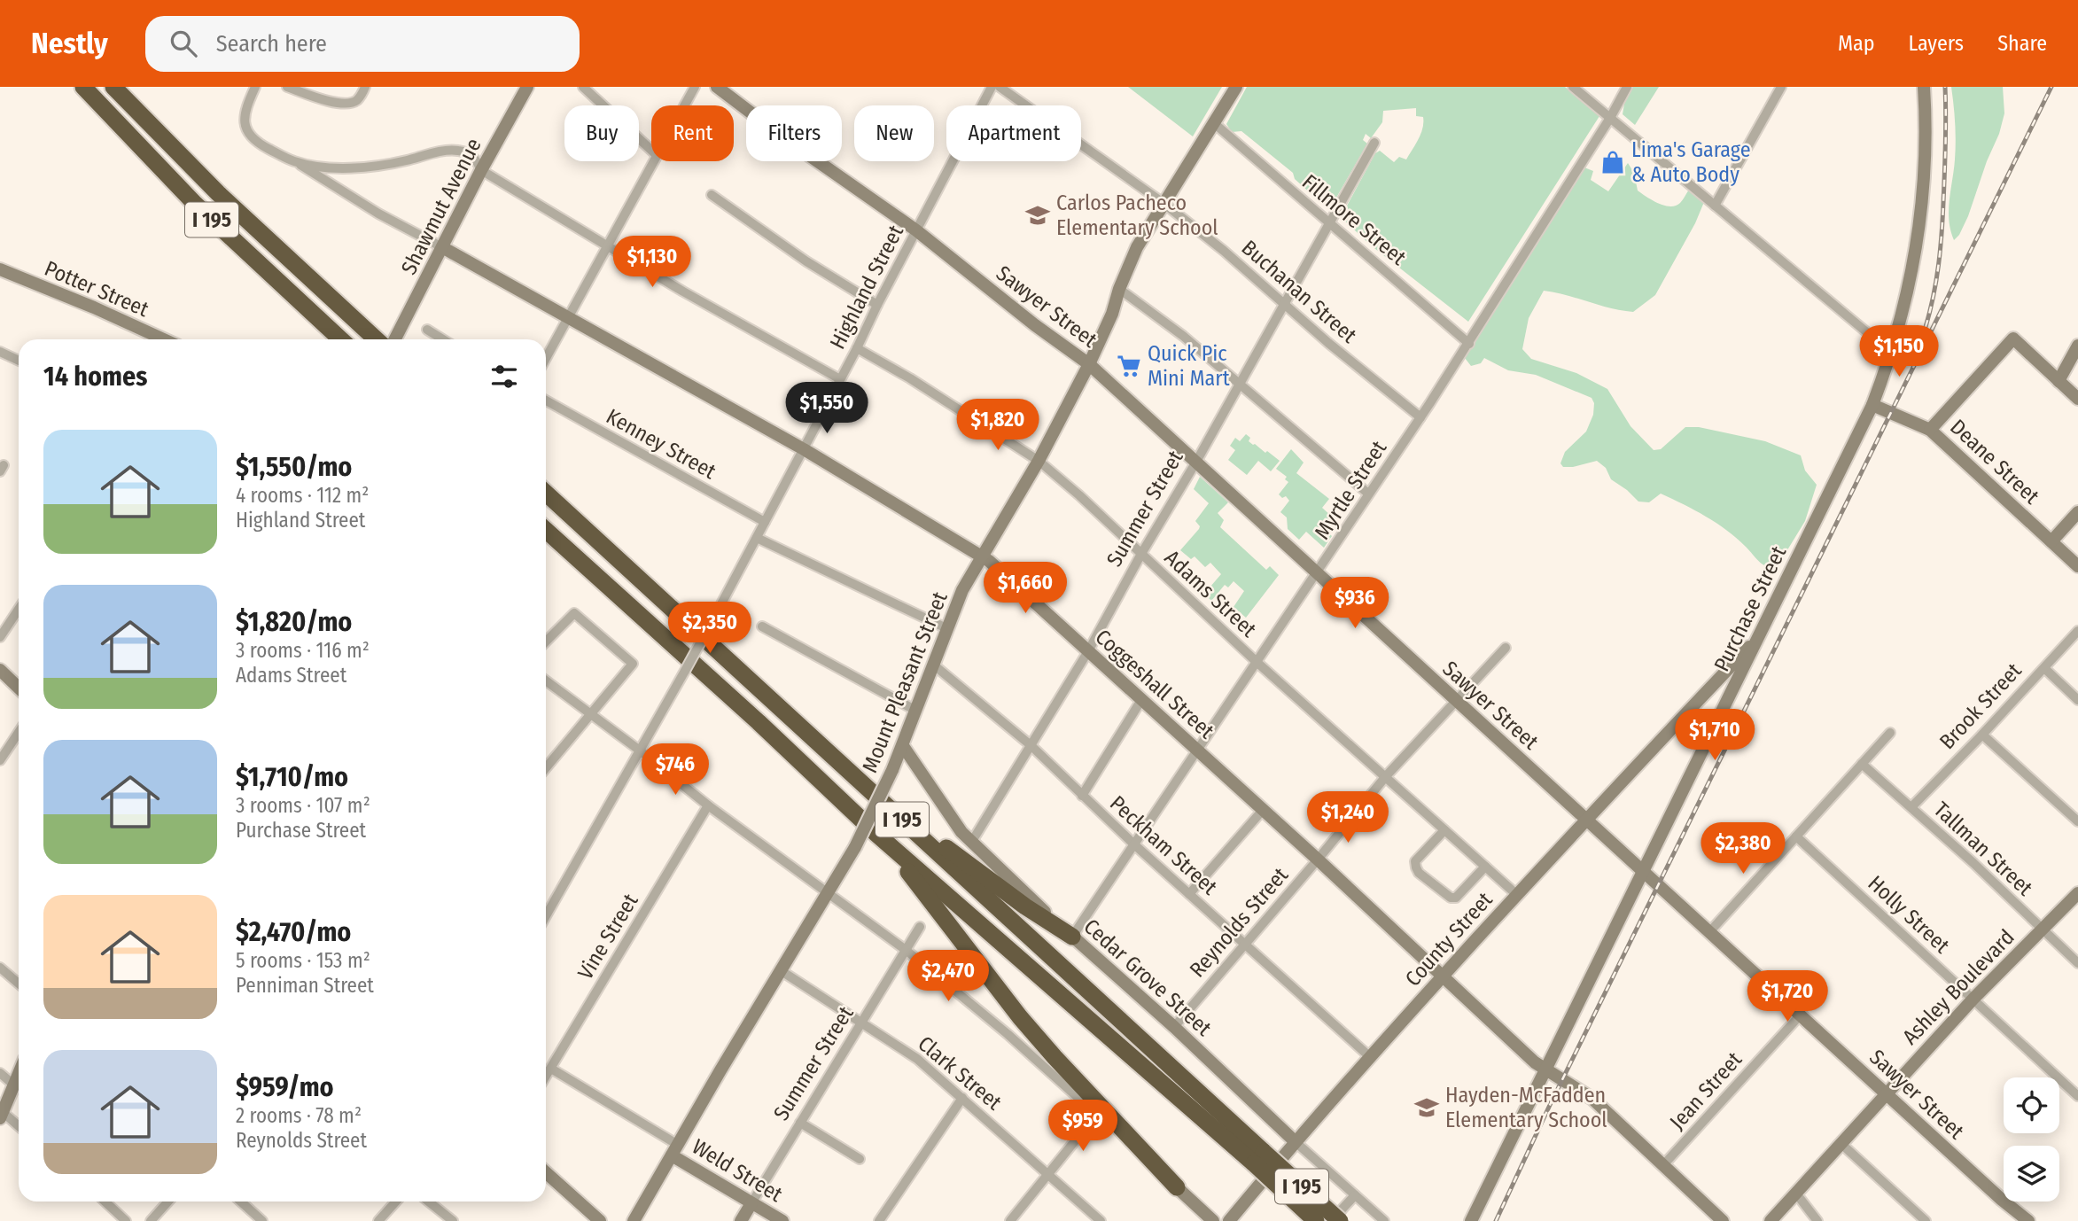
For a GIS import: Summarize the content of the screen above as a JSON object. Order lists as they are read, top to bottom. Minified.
{"streets":{"highway":["I 195"],"main road":["Shawmut Avenue","Potter Street","Sawyer Street","Deane Street","Summer Street","Purchase Street","Mount Pleasant Street","Coggeshall Street","County Street","Cedar Grove Street","Ashley Boulevard","Weld Street"],"street":["Fillmore Street","Highland Street","Buchanan Street","Kenney Street","Myrtle Street","Adams Street","Brook Street","Peckham Street","Tallman Street","Holly Street","Reynolds Street","Vine Street","Clark Street","Jean Street"]},"crossings":[["Shawmut Avenue","Coggeshall Street"],["Fillmore Street","Myrtle Street"],["Fillmore Street","Summer Street"],["Fillmore Street","Mount Pleasant Street"],["Highland Street","Sawyer Street"],["Highland Street","Kenney Street"],["Highland Street","Adams Street"],["Highland Street","Coggeshall Street"],["Buchanan Street","Myrtle Street"],["Buchanan Street","Summer Street"],["Buchanan Street","Mount Pleasant Street"],["Sawyer Street","Myrtle Street"],["Sawyer Street","Summer Street"],["Sawyer Street","Purchase Street"],["Sawyer Street","Mount Pleasant Street"],["Sawyer Street","Reynolds Street"],["Sawyer Street","County Street"],["Sawyer Street","Ashley Boulevard"],["Sawyer Street","Jean Street"],["Deane Street","Purchase Street"],["Myrtle Street","Adams Street"],["Myrtle Street","Coggeshall Street"],["Myrtle Street","Peckham Street"],["Myrtle Street","Cedar Grove Street"],["Summer Street","Adams Street"],["Summer Street","Coggeshall Street"],["Summer Street","Peckham Street"],["Summer Street","Cedar Grove Street"],["Summer Street","Clark Street"],["Summer Street","Weld Street"],["Adams Street","Mount Pleasant Street"],["Adams Street","Reynolds Street"],["Adams Street","County Street"],["Purchase Street","Coggeshall Street"],["Purchase Street","County Street"],["Mount Pleasant Street","Coggeshall Street"],["Mount Pleasant Street","Peckham Street"],["Mount Pleasant Street","Cedar Grove Street"],["Mount Pleasant Street","Clark Street"],["Mount Pleasant Street","Weld Street"],["Coggeshall Street","Reynolds Street"],["Coggeshall Street","County Street"],["Coggeshall Street","Jean Street"],["Brook Street","Tallman Street"],["Peckham Street","Reynolds Street"],["Peckham Street","County Street"],["Tallman Street","Ashley Boulevard"],["Holly Street","Ashley Boulevard"],["Reynolds Street","Cedar Grove Street"],["County Street","Cedar Grove Street"]],"places":{"shop":["Lima's Garage & Auto Body"],"school or university":["Carlos Pacheco Elementary School","Hayden-McFadden Elementary School"],"supermarket":["Quick Pic Mini Mart"]},"page":{"header":"Nestly","search":"Search here","nav":["Map","Layers","Share"],"chip":["Buy","Rent","Filters","New","Apartment"],"price":["$1,130","$1,150","$1,550","$1,820","$1,660","$936","$2,350","$1,710","$746","$1,240","$2,380","$2,470","$1,720","$959"],"heading":"14 homes","list":[{"name":"$1,550/mo","note":"4 rooms · 112 m² · Highland Street"},{"name":"$1,820/mo","note":"3 rooms · 116 m² · Adams Street"},{"name":"$1,710/mo","note":"3 rooms · 107 m² · Purchase Street"},{"name":"$2,470/mo","note":"5 rooms · 153 m² · Penniman Street"},{"name":"$959/mo","note":"2 rooms · 78 m² · Reynolds Street"}]}}
